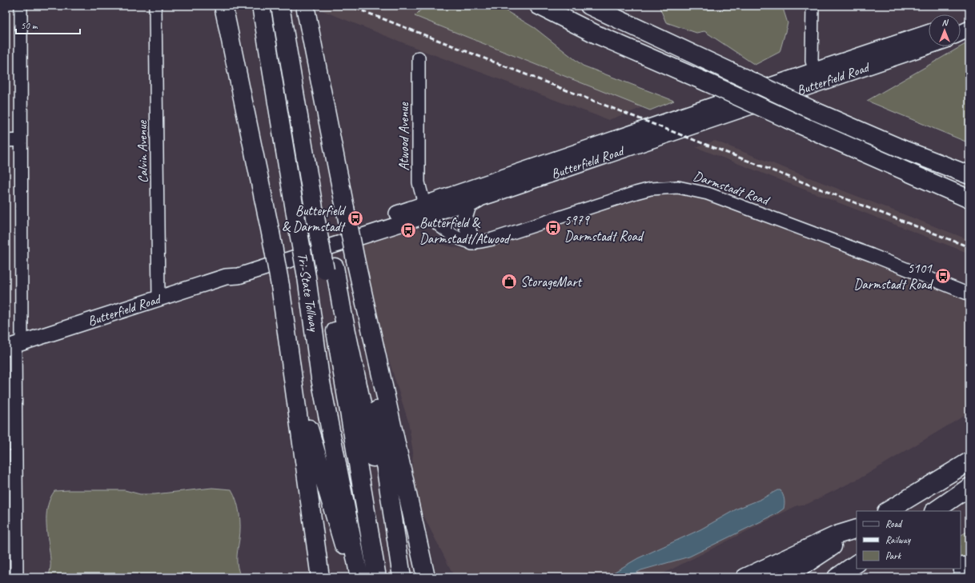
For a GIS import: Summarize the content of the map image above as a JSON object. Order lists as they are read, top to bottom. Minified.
{"streets":{"highway":["Tri-State Tollway"],"main road":["Butterfield Road"],"street":["Atwood Avenue","Calvin Avenue","Darmstadt Road"]},"crossings":[["Butterfield Road","Atwood Avenue"],["Butterfield Road","Calvin Avenue"],["Butterfield Road","Darmstadt Road"],["Atwood Avenue","Darmstadt Road"]],"places":{"bus stop":["Butterfield & Darmstadt","5979 Darmstadt Road","Butterfield & Darmstadt/Atwood","5101 Darmstadt Road"],"shop":["StorageMart"]},"legend":["Road","Railway","Park"],"scale_bar":"50 m","north":"top"}
